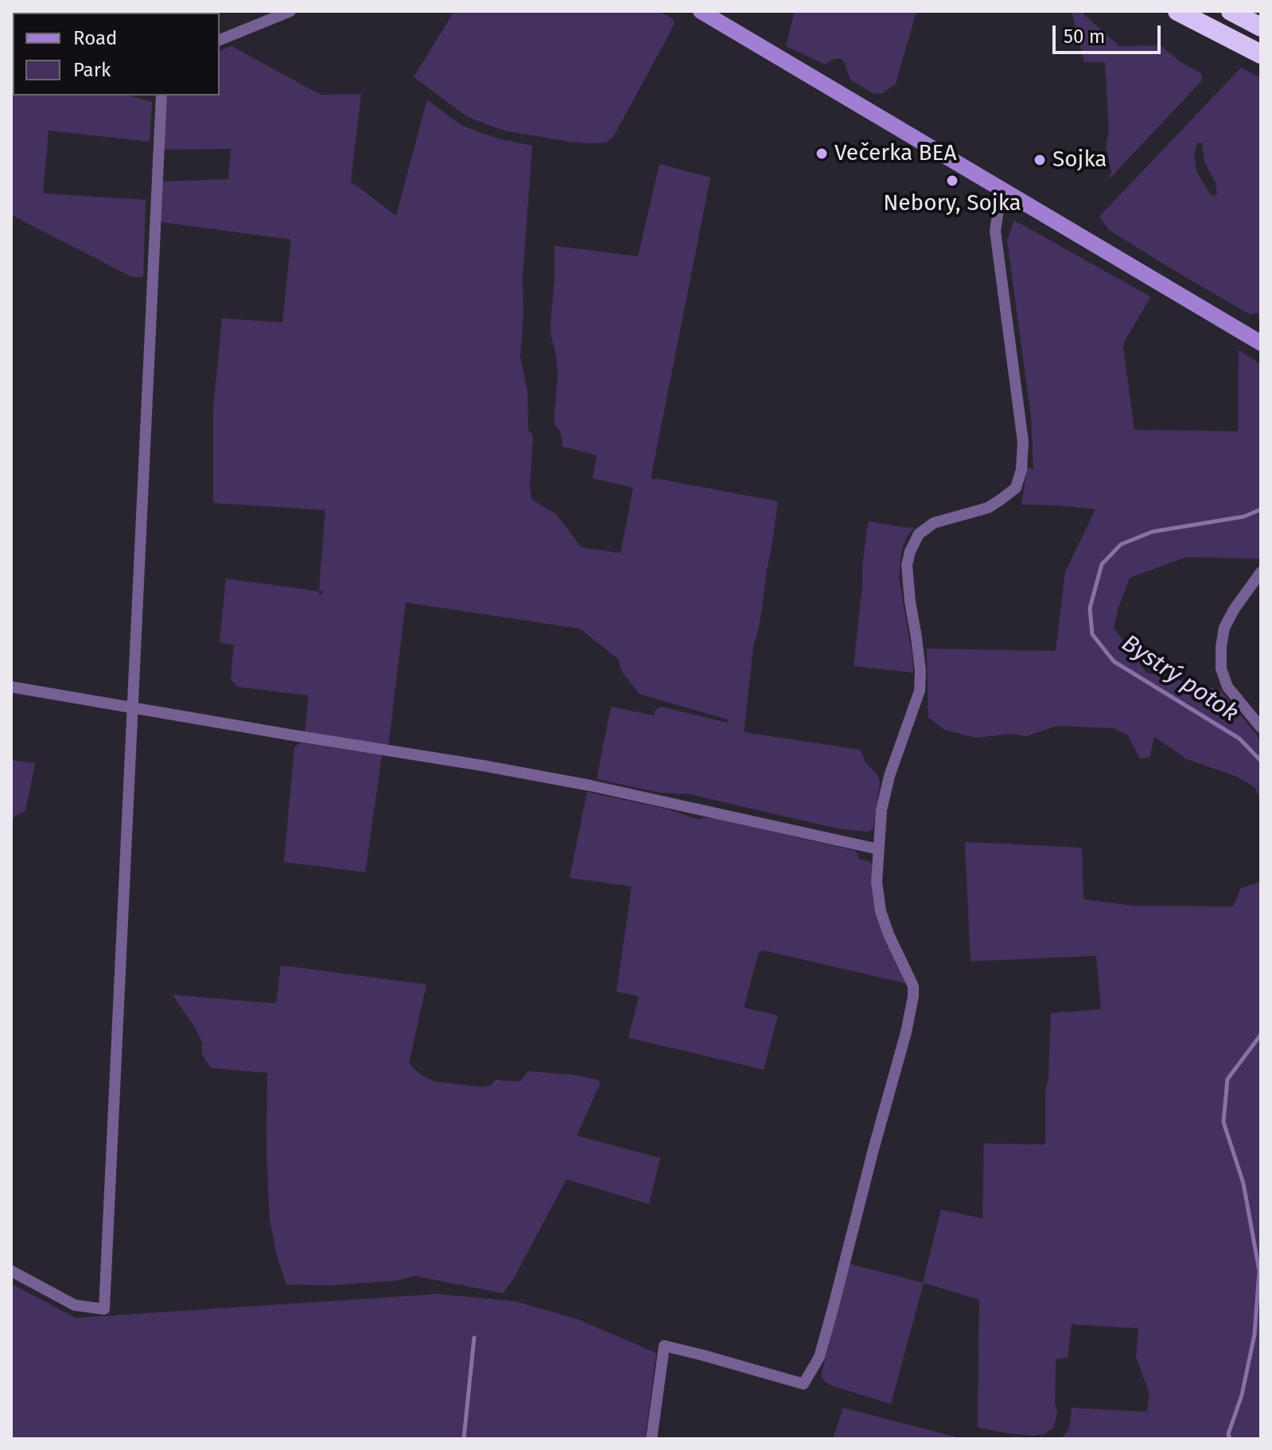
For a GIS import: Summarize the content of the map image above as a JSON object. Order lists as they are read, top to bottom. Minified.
{"water":["Bystrý potok"],"places":["Večerka BEA","Sojka","Nebory, Sojka"],"legend":["Road","Park"],"scale_bar":"50 m"}
